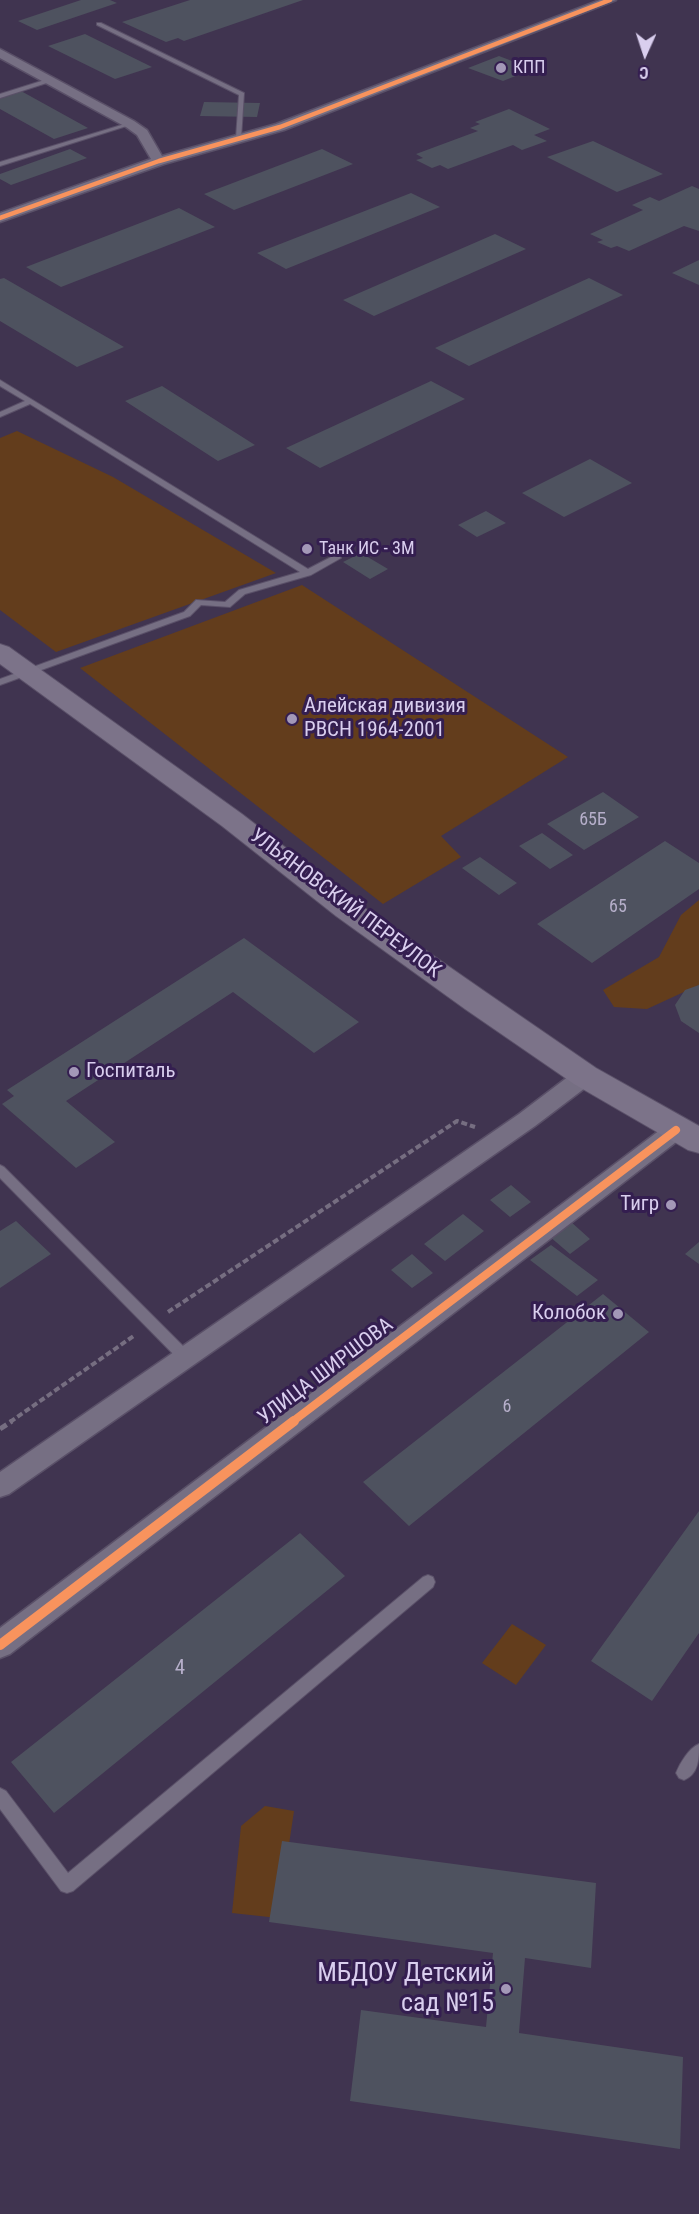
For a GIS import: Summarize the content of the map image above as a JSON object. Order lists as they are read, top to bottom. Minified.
{"streets":{"main road":["УЛЬЯНОВСКИЙ ПЕРЕУЛОК"],"street":["УЛИЦА ШИРШОВА"]},"crossings":[["УЛЬЯНОВСКИЙ ПЕРЕУЛОК","УЛИЦА ШИРШОВА"]],"places":["КПП","Танк ИС - 3М","Алейская дивизия РВСН 1964-2001","Госпиталь","Тигр","Колобок","МБДОУ Детский сад №15"],"house_numbers":["65Б","65","6","4"],"north":"bottom"}
